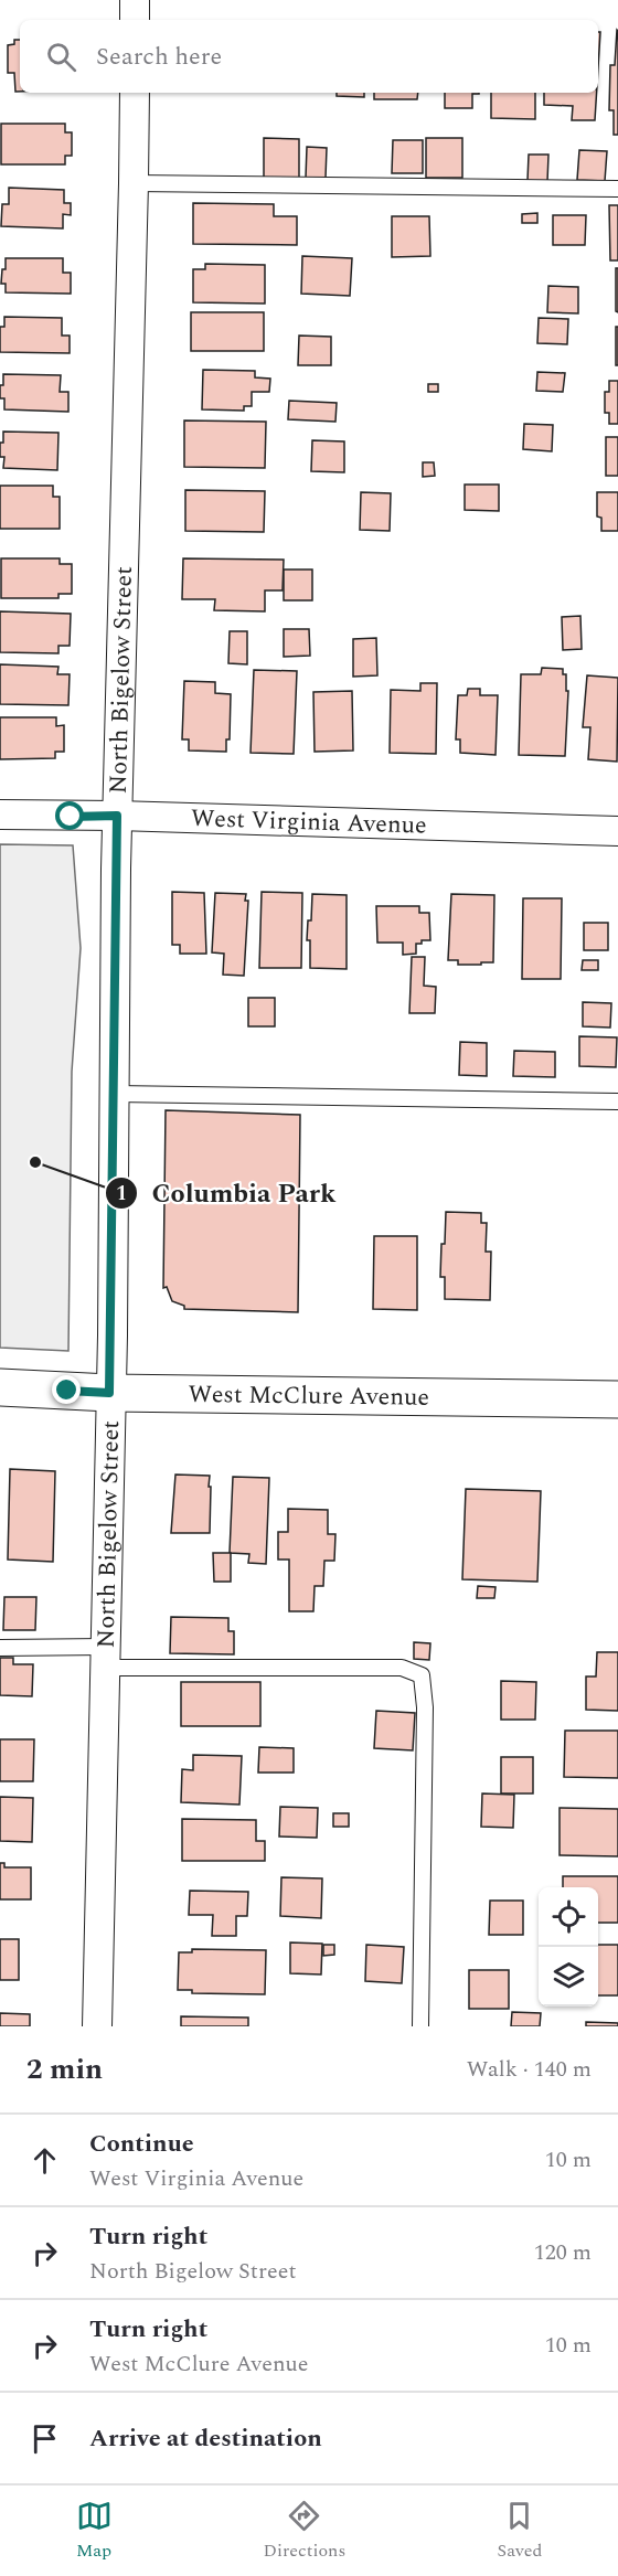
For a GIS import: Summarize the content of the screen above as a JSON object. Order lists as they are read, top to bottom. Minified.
{"streets":{"street":["North Bigelow Street","West Virginia Avenue","West McClure Avenue"]},"crossings":[["North Bigelow Street","West Virginia Avenue"],["North Bigelow Street","West McClure Avenue"]],"places":["Columbia Park"],"page":{"search":"Search here","heading":["2 min","Walk · 140 m"],"list":[["Continue","West Virginia Avenue","10 m"],["Turn right","North Bigelow Street","120 m"],["Turn right","West McClure Avenue","10 m"],"Arrive at destination"],"nav":["Map","Directions","Saved"]}}
